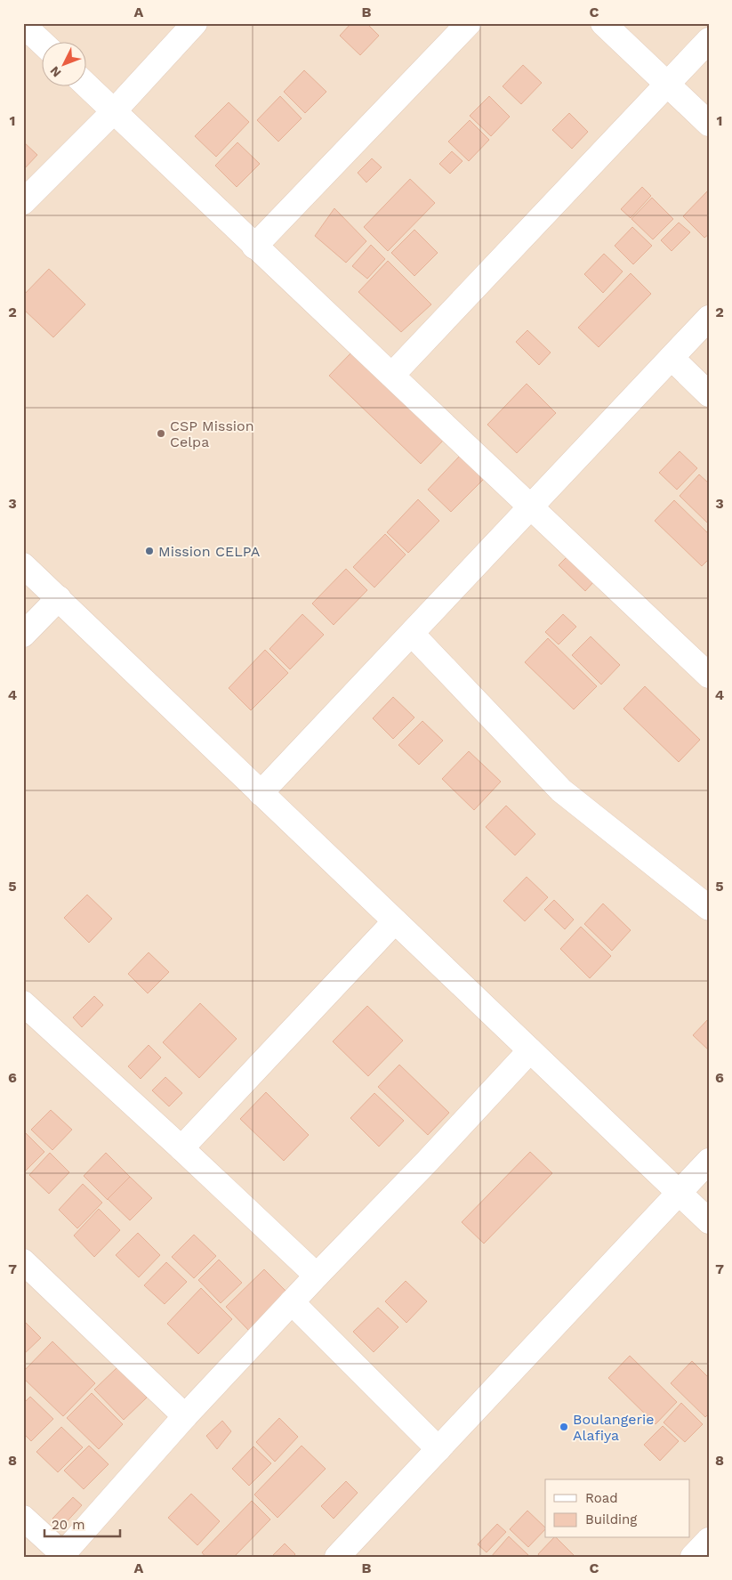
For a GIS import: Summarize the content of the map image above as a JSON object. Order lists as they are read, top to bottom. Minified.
{"places":["CSP Mission Celpa","Mission CELPA","Boulangerie Alafiya"],"legend":["Road","Building"],"scale_bar":"20 m","north":"bottom left","grid":{"columns":["A","B","C"],"rows":["1","2","3","4","5","6","7","8"]}}
